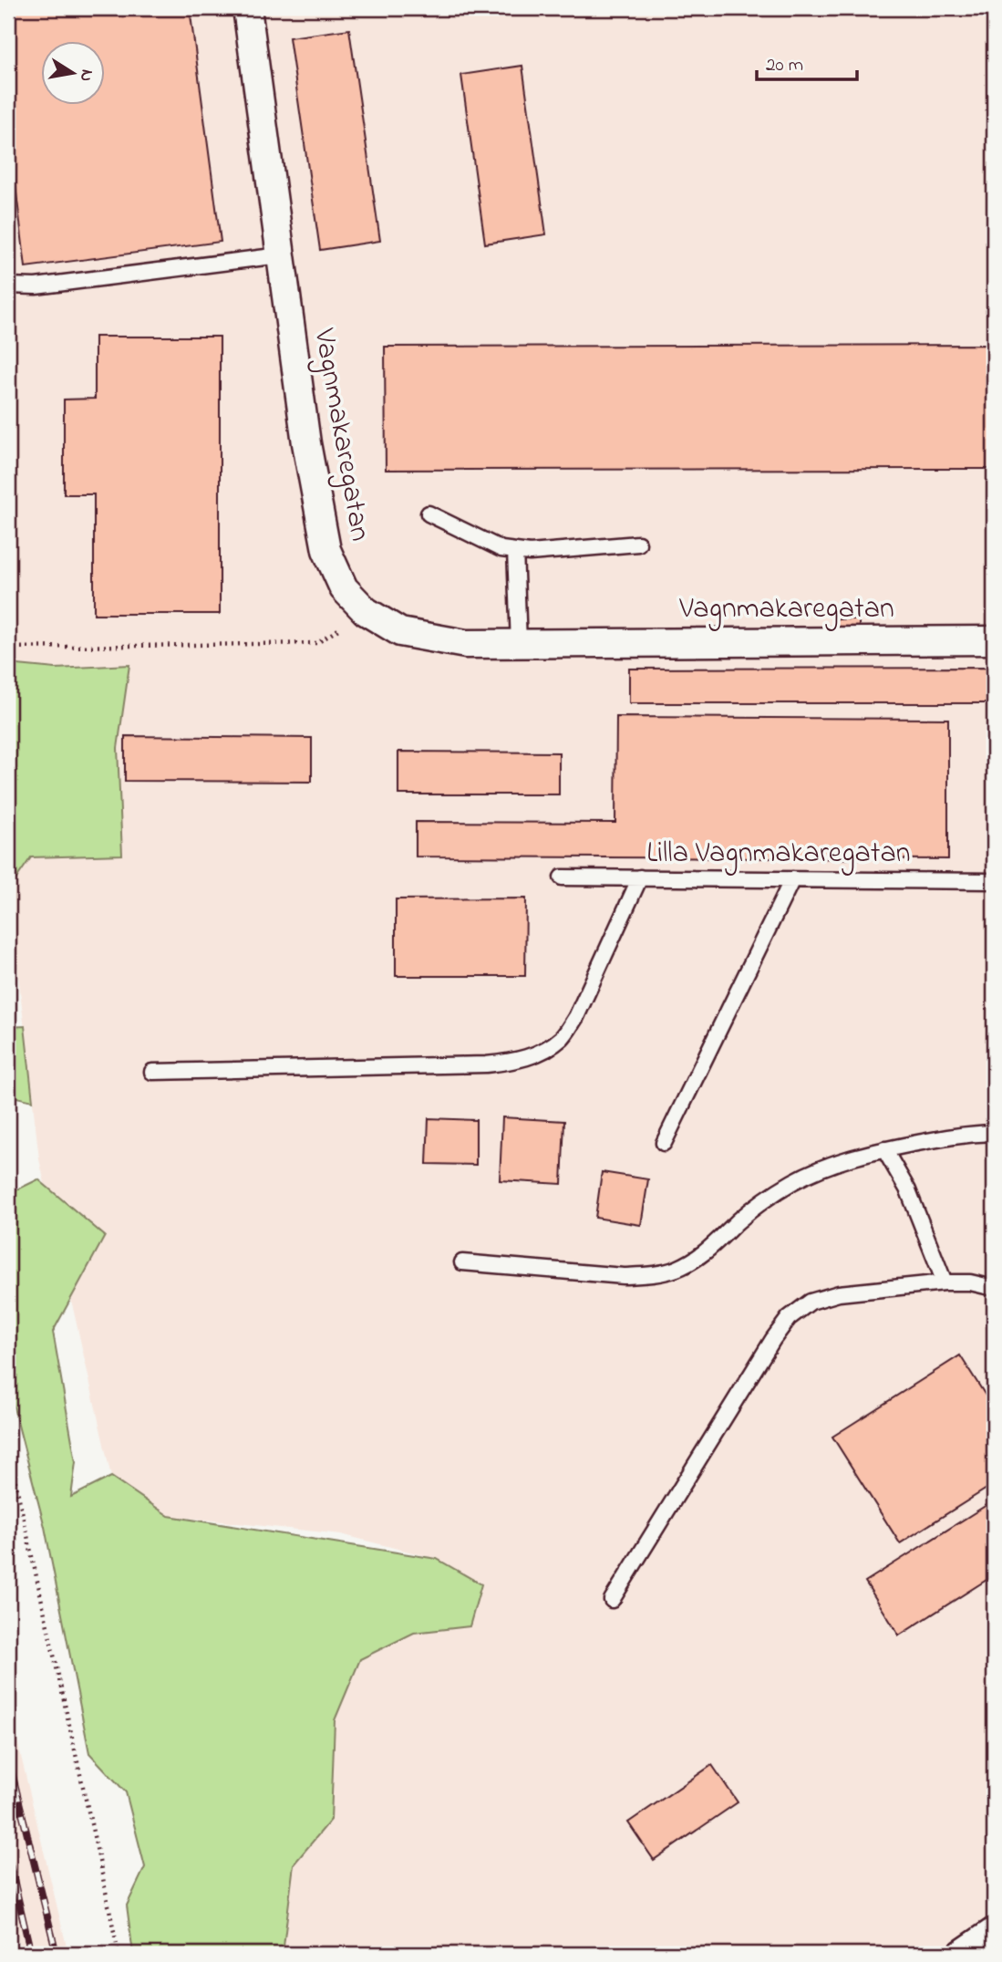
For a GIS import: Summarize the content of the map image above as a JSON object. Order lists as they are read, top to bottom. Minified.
{"streets":{"street":["Vagnmakaregatan"],"lane":["Lilla Vagnmakaregatan"]},"scale_bar":"20 m","north":"right"}
